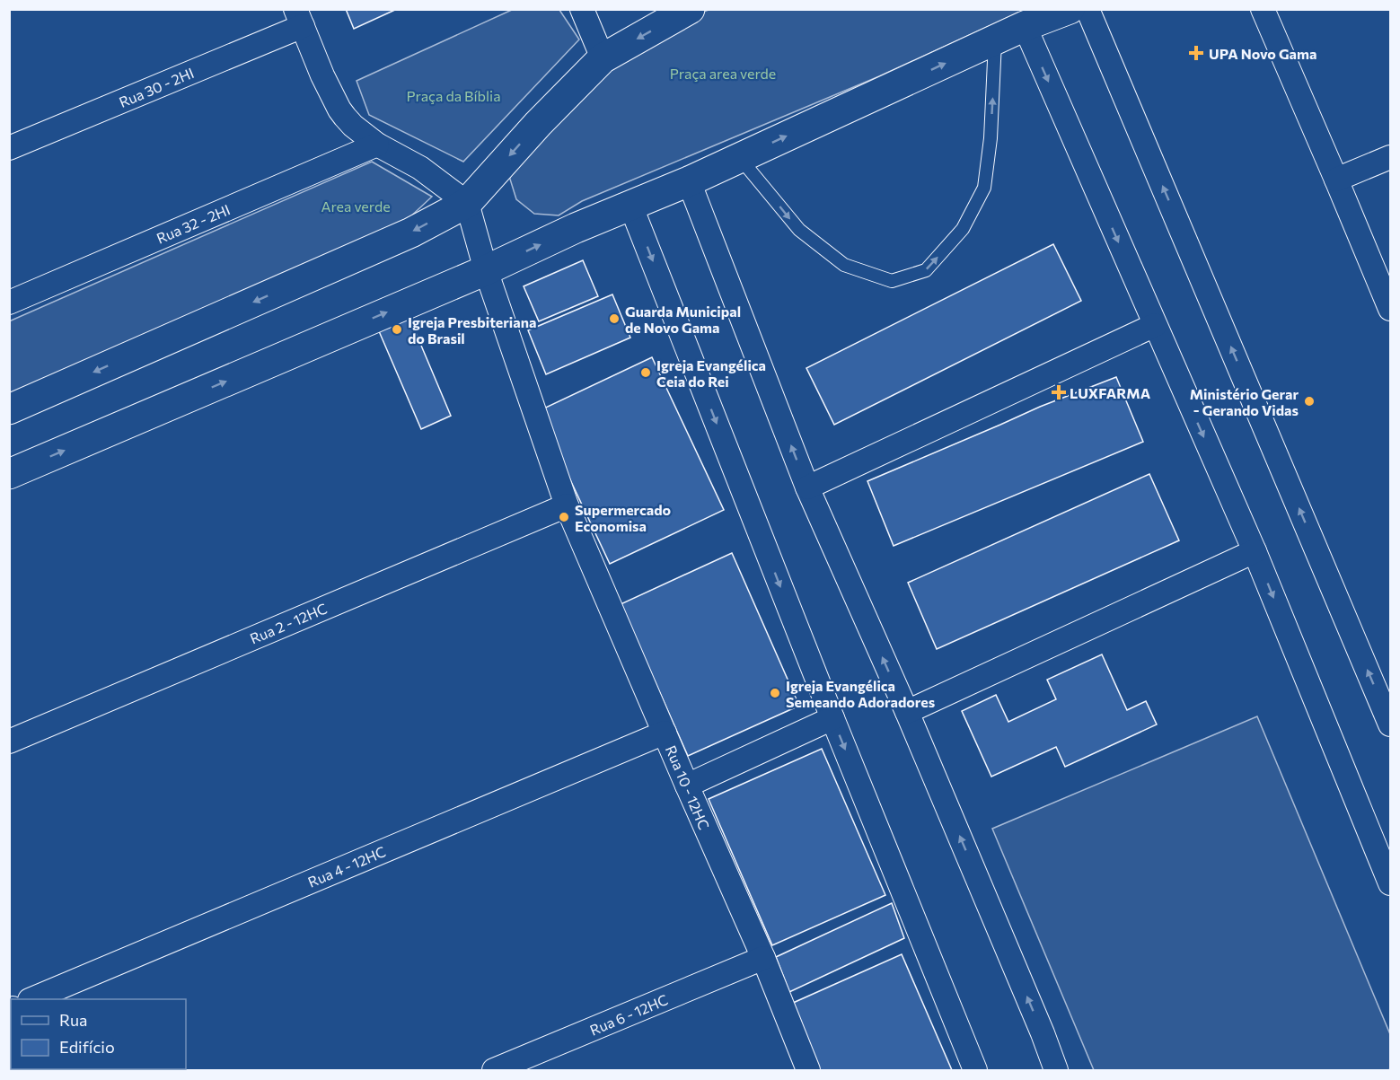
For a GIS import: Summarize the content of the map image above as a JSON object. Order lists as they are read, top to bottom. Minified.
{"streets":{"street":["Rua 30 - 2HI","Rua 32 - 2HI","Rua 2 - 12HC","Rua 10 - 12HC","Rua 4 - 12HC","Rua 6 - 12HC"]},"crossings":[["Rua 2 - 12HC","Rua 10 - 12HC"],["Rua 10 - 12HC","Rua 4 - 12HC"],["Rua 10 - 12HC","Rua 6 - 12HC"]],"parks":["Praça area verde","Praça da Bíblia","Area verde"],"places":{"health":["UPA Novo Gama","LUXFARMA"],"other":["Guarda Municipal de Novo Gama","Igreja Presbiteriana do Brasil","Igreja Evangélica Ceia do Rei","Ministério Gerar - Gerando Vidas","Supermercado Economisa","Igreja Evangélica Semeando Adoradores"]},"legend":["Rua","Edifício"]}
